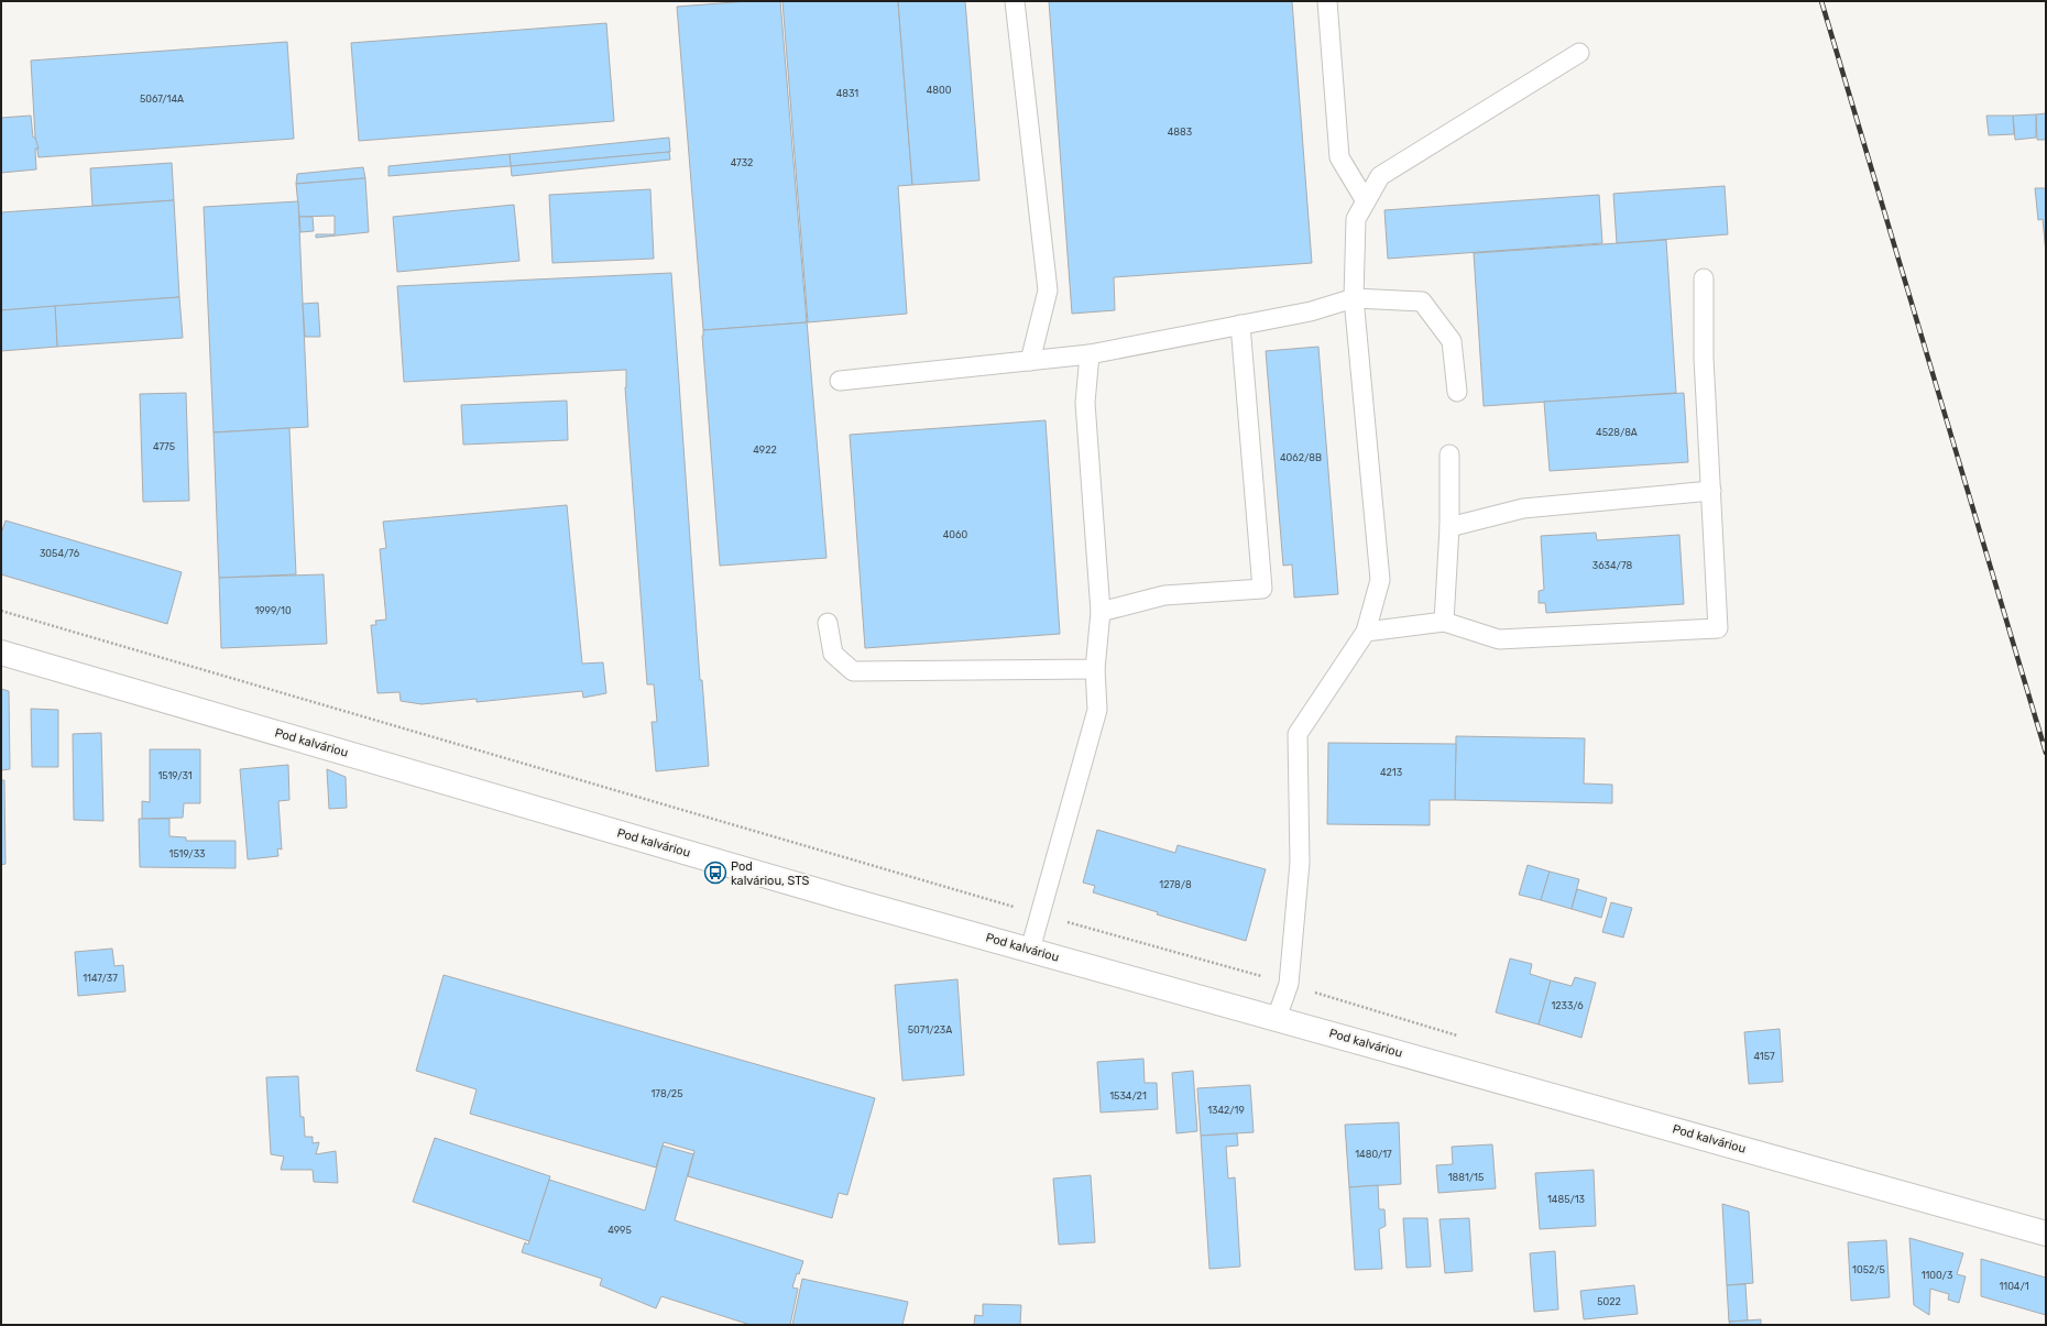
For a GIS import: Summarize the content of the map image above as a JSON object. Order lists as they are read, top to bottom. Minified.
{"streets":{"street":["Pod kalváriou"]},"places":{"bus stop":["Pod kalváriou, STS"]},"house_numbers":["4800","4831","5067/14A","4883","4732","4528/8A","4775","4922","4062/8B","4060","3054/76","3634/78","1999/10","4213","1519/31","1519/33","1278/8","1147/37","1233/6","5071/23A","4157","178/25","1534/21","1342/19","1480/17","1881/15","1485/13","4995","1052/5","1100/3","1104/1","5022"]}
